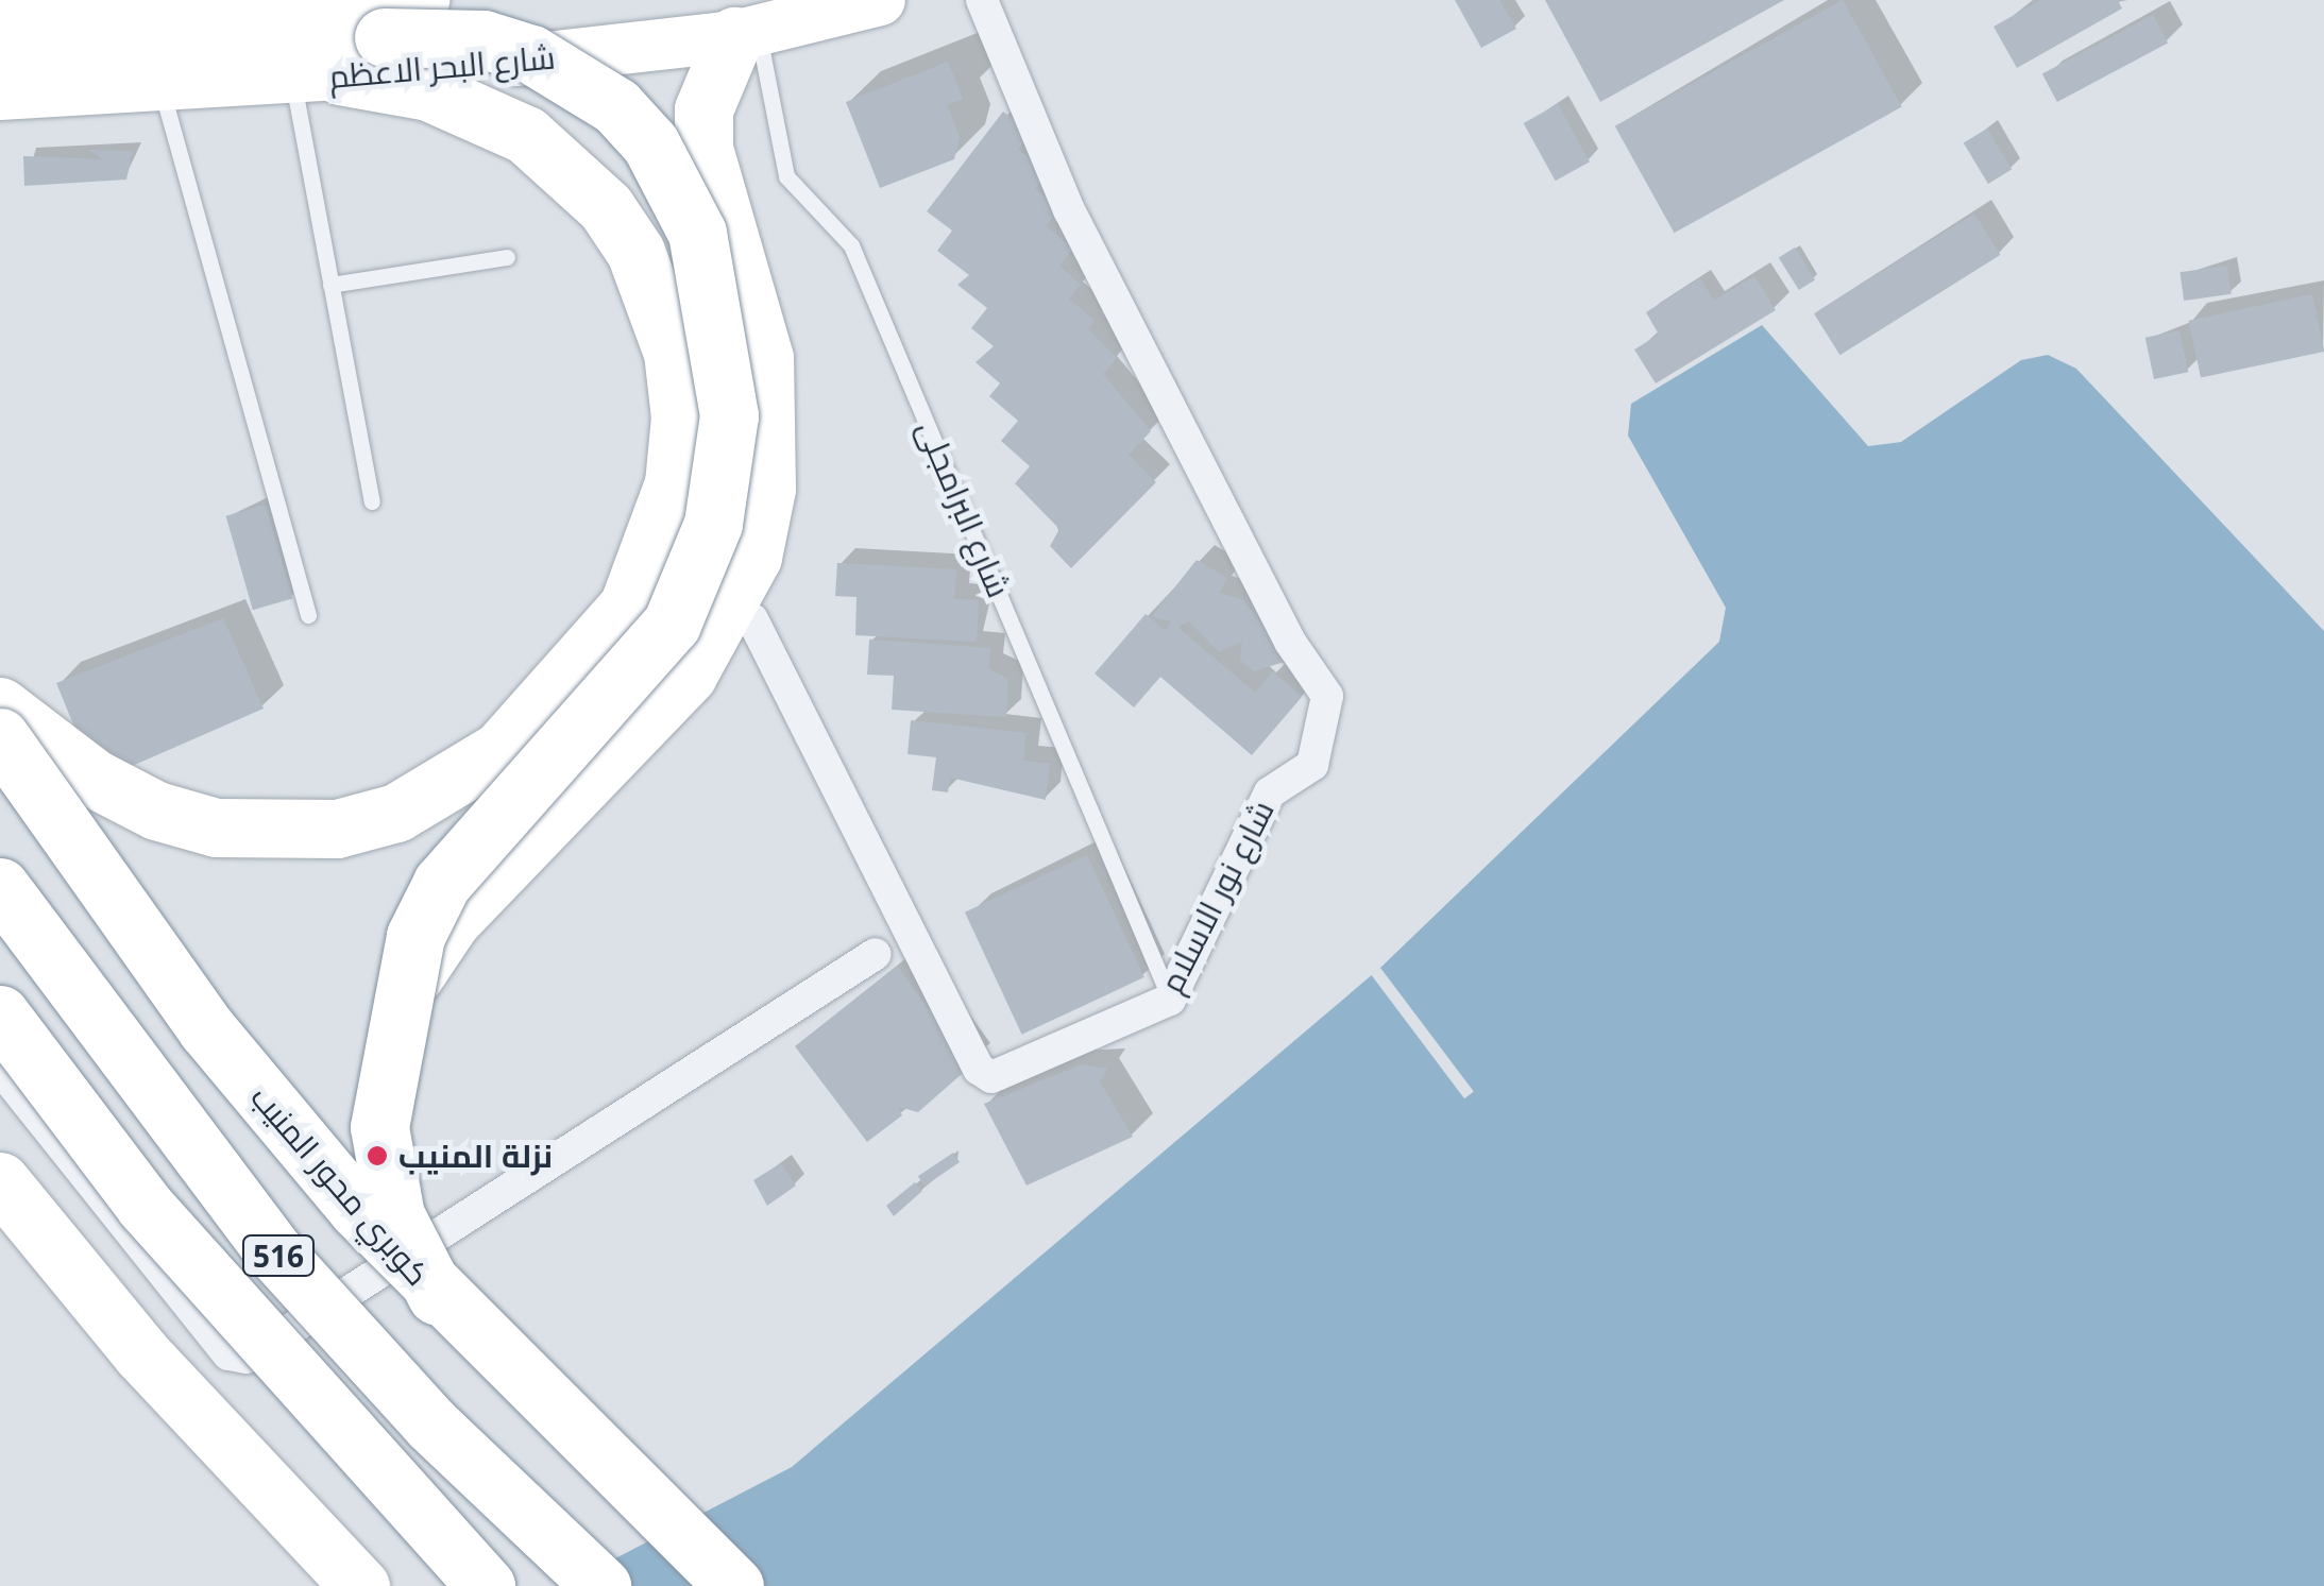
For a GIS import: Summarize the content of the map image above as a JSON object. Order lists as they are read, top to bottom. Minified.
{"streets":{"highway":["كوبري محور المنيب","516"],"main road":["شارع البحر الاعظم"],"street":["شارع نور الاسلام"],"lane":["شارع البرامجلى"]},"crossings":[["شارع البحر الاعظم","شارع البرامجلى"],["شارع البرامجلى","شارع نور الاسلام"]],"places":["نزلة المنيب"]}
